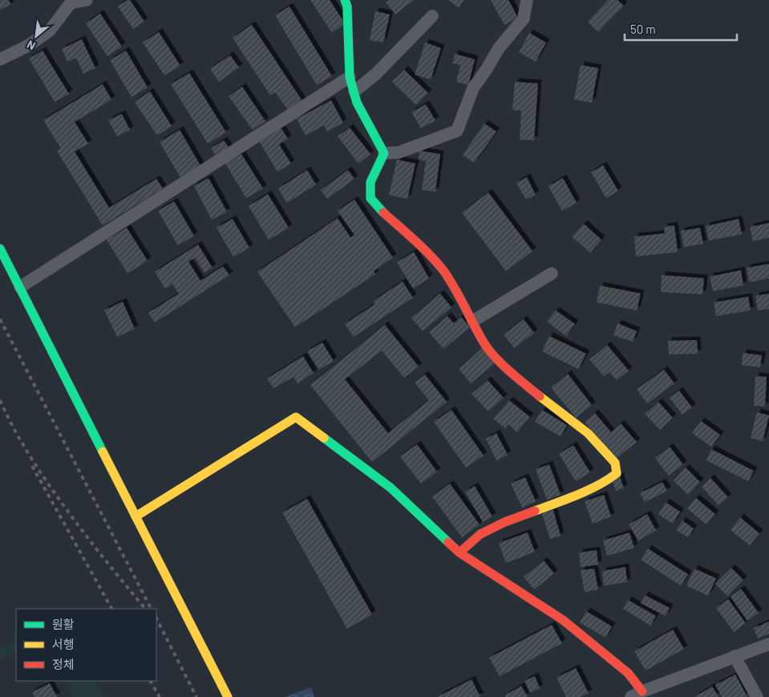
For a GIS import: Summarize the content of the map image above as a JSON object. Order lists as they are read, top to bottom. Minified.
{"legend":["원활","서행","정체"],"scale_bar":"50 m","north":"bottom left"}
